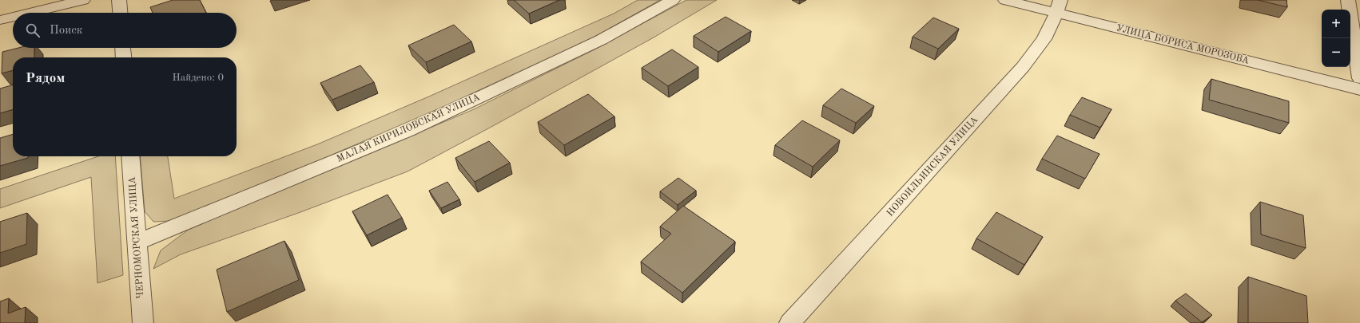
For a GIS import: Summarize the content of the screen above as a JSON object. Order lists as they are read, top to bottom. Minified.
{"streets":{"street":["УЛИЦА БОРИСА МОРОЗОВА","МАЛАЯ КИРИЛОВСКАЯ УЛИЦА","НОВОИЛЬИНСКАЯ УЛИЦА","ЧЕРНОМОРСКАЯ УЛИЦА"]},"crossings":[["УЛИЦА БОРИСА МОРОЗОВА","НОВОИЛЬИНСКАЯ УЛИЦА"],["МАЛАЯ КИРИЛОВСКАЯ УЛИЦА","ЧЕРНОМОРСКАЯ УЛИЦА"]],"page":{"map_buttons":["+","−"],"search":"Поиск","heading":["Рядом","Найдено: 0"]}}
